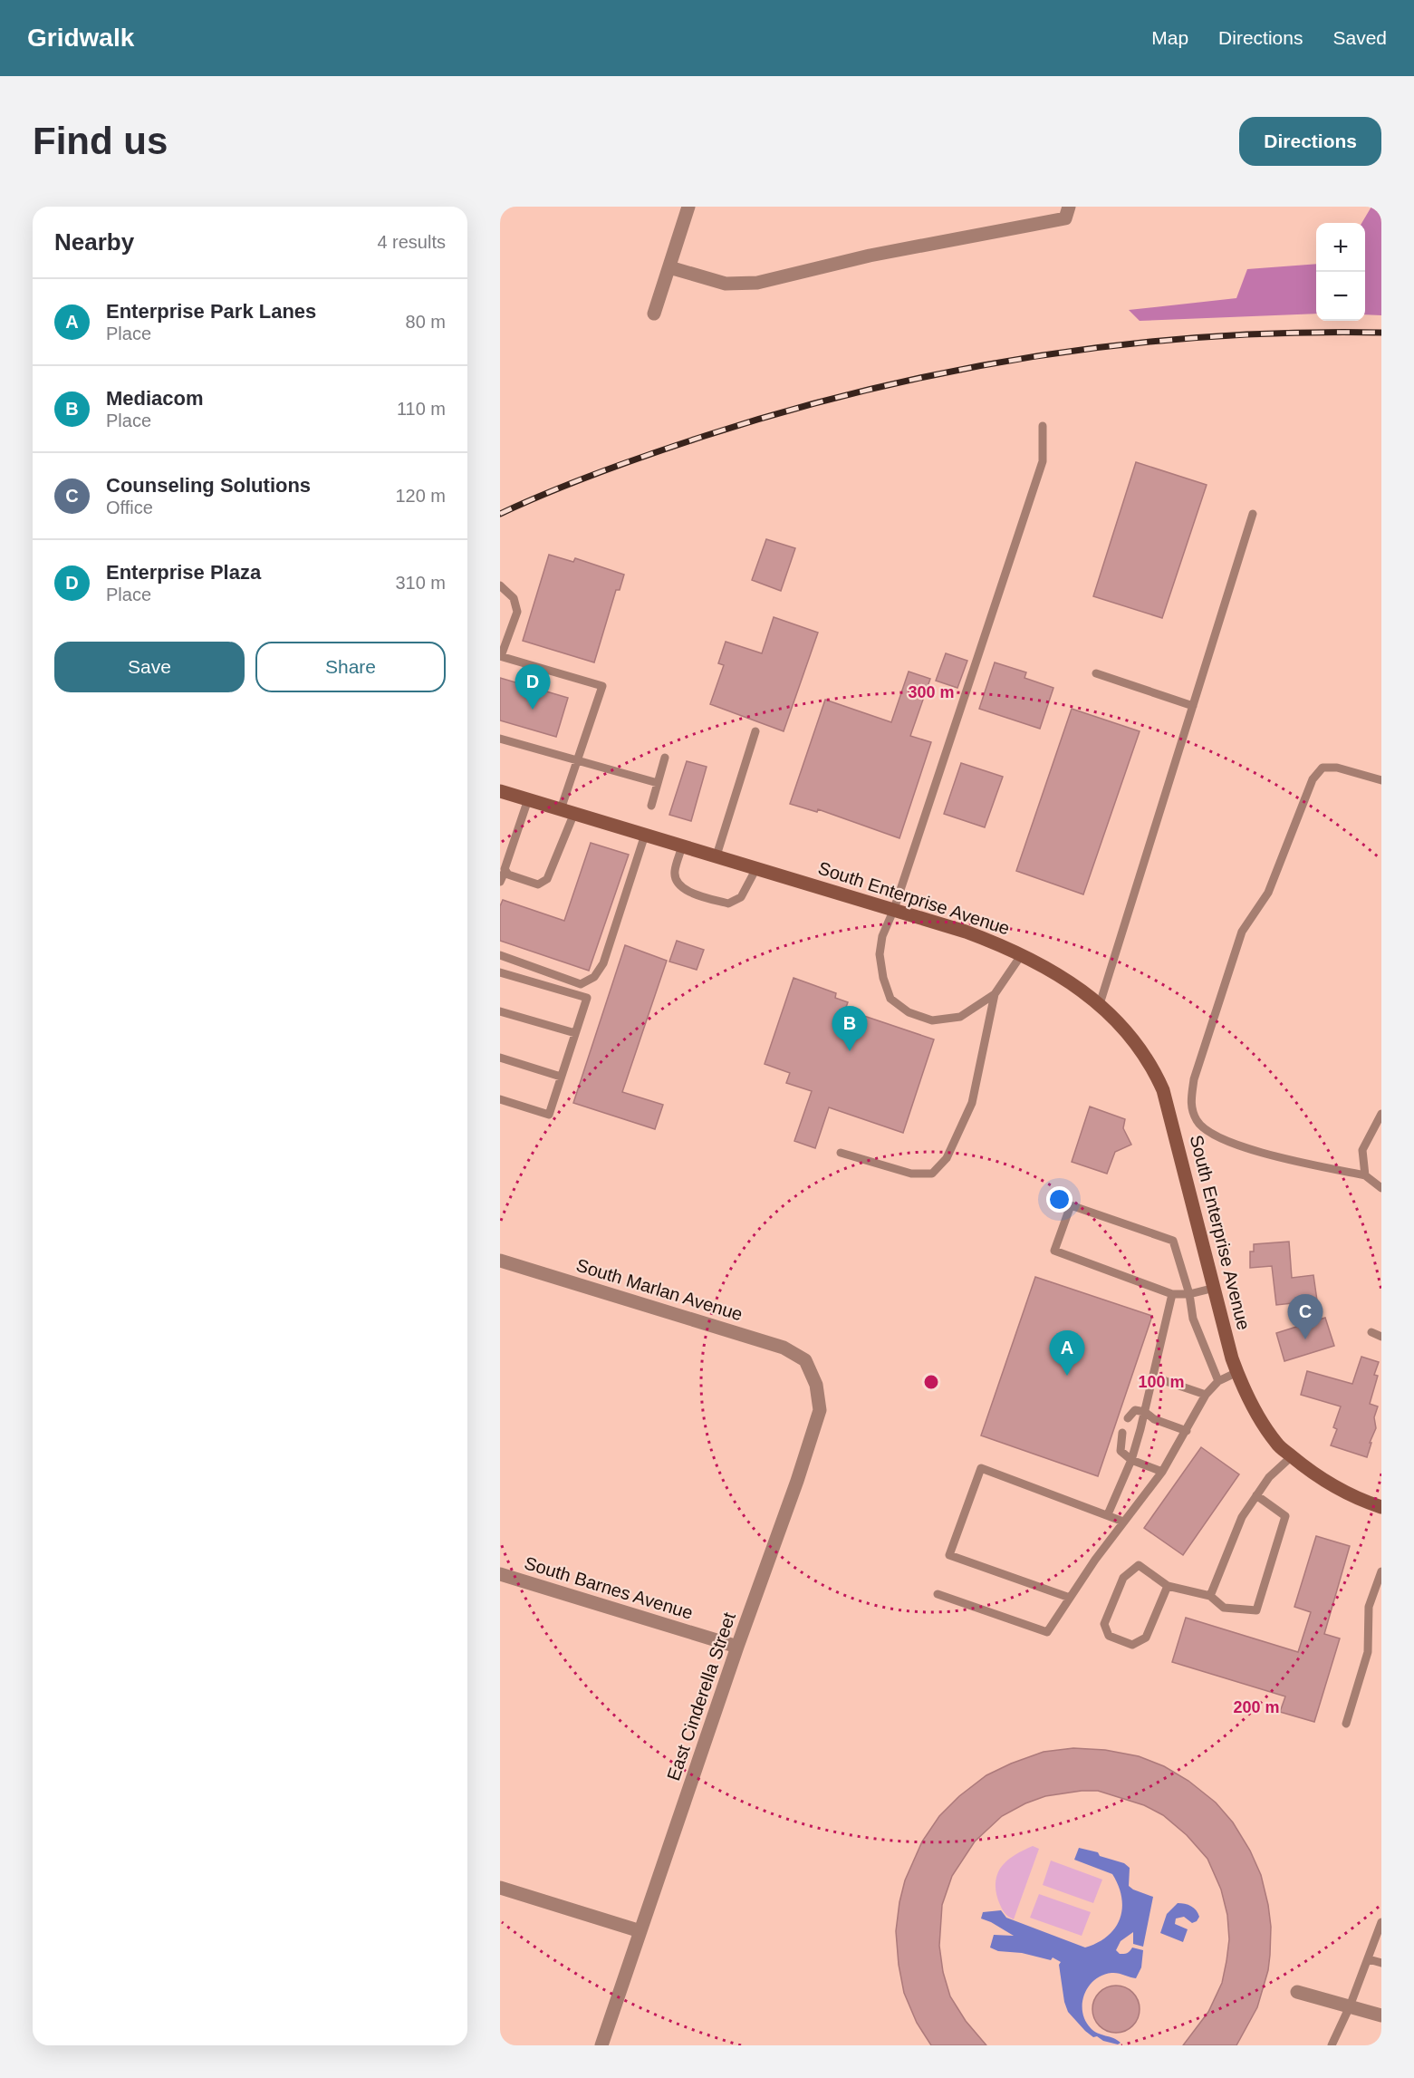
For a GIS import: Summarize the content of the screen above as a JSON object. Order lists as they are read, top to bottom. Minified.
{"streets":{"street":["South Enterprise Avenue","South Marlan Avenue","South Barnes Avenue","East Cinderella Street"]},"crossings":[["South Marlan Avenue","East Cinderella Street"],["South Barnes Avenue","East Cinderella Street"]],"page":{"header":"Gridwalk","nav":["Map","Directions","Saved"],"buttons":["Directions",["Save","Share"]],"title":"Find us","heading":["Nearby","4 results"],"map_buttons":["+","−"],"list":[{"mark":"A","name":"Enterprise Park Lanes","note":"Place","value":"80 m"},{"mark":"B","name":"Mediacom","note":"Place","value":"110 m"},{"mark":"C","name":"Counseling Solutions","note":"Office","value":"120 m"},{"mark":"D","name":"Enterprise Plaza","note":"Place","value":"310 m"}],"pins":["D","B","C","A"]},"rings":["300 m","100 m","200 m"]}
